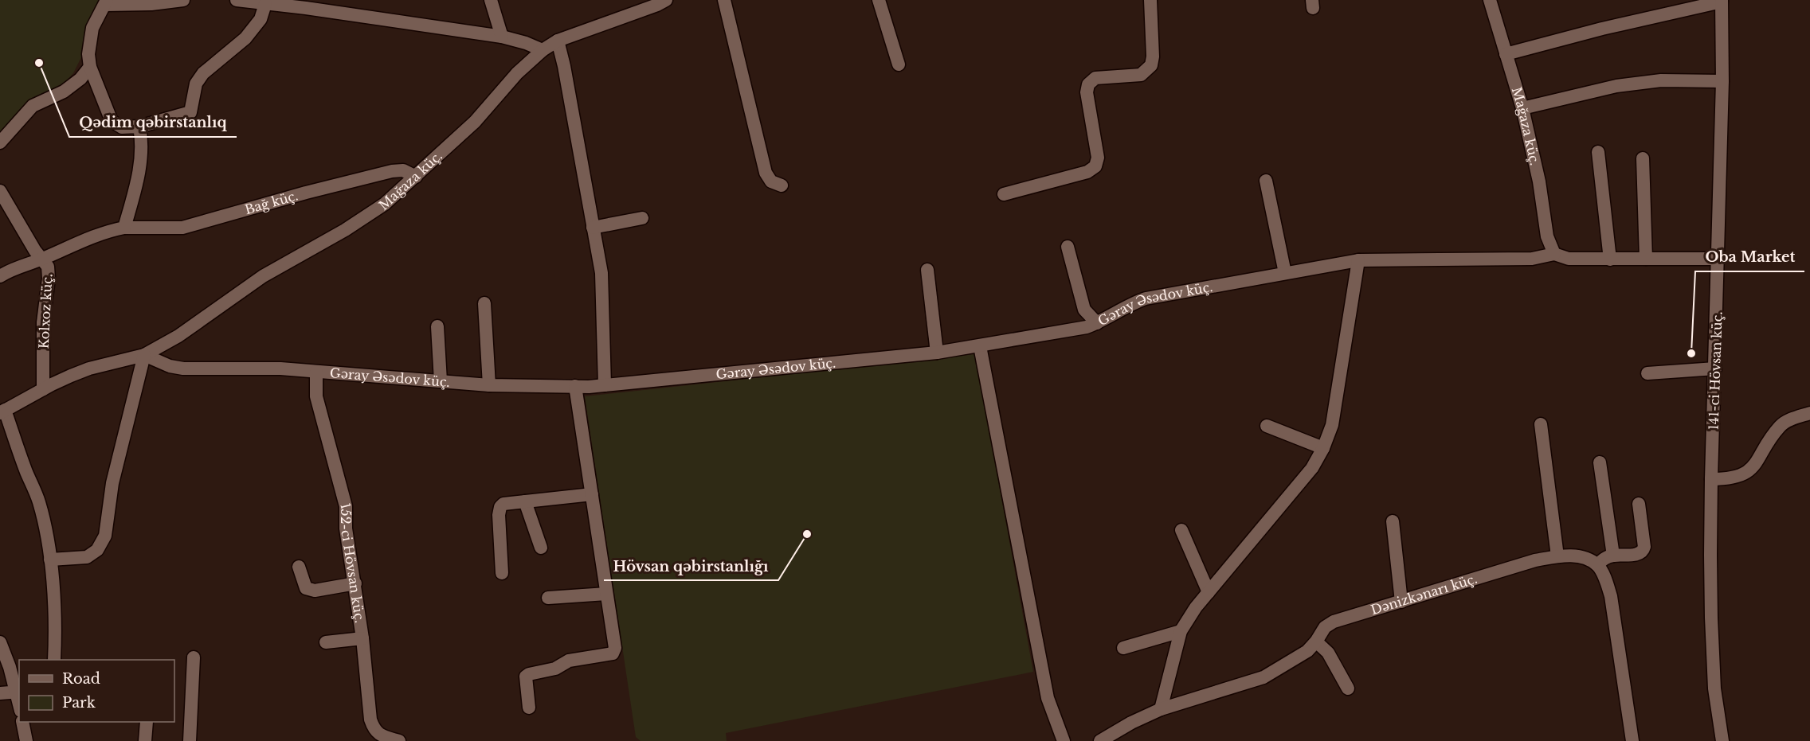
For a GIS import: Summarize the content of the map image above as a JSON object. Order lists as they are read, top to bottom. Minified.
{"streets":{"street":["Mağaza küç.","Bağ küç.","Gəray Əsədov küç.","Kolxoz küç.","141-ci Hövsan küç.","152-ci Hövsan küç.","Dənizkənarı küç."]},"crossings":[["Mağaza küç.","Bağ küç."],["Mağaza küç.","Gəray Əsədov küç."],["Bağ küç.","Kolxoz küç."],["Gəray Əsədov küç.","152-ci Hövsan küç."]],"places":["Qədim qəbirstanlıq","Oba Market","Hövsan qəbirstanlığı"],"legend":["Road","Park"]}
